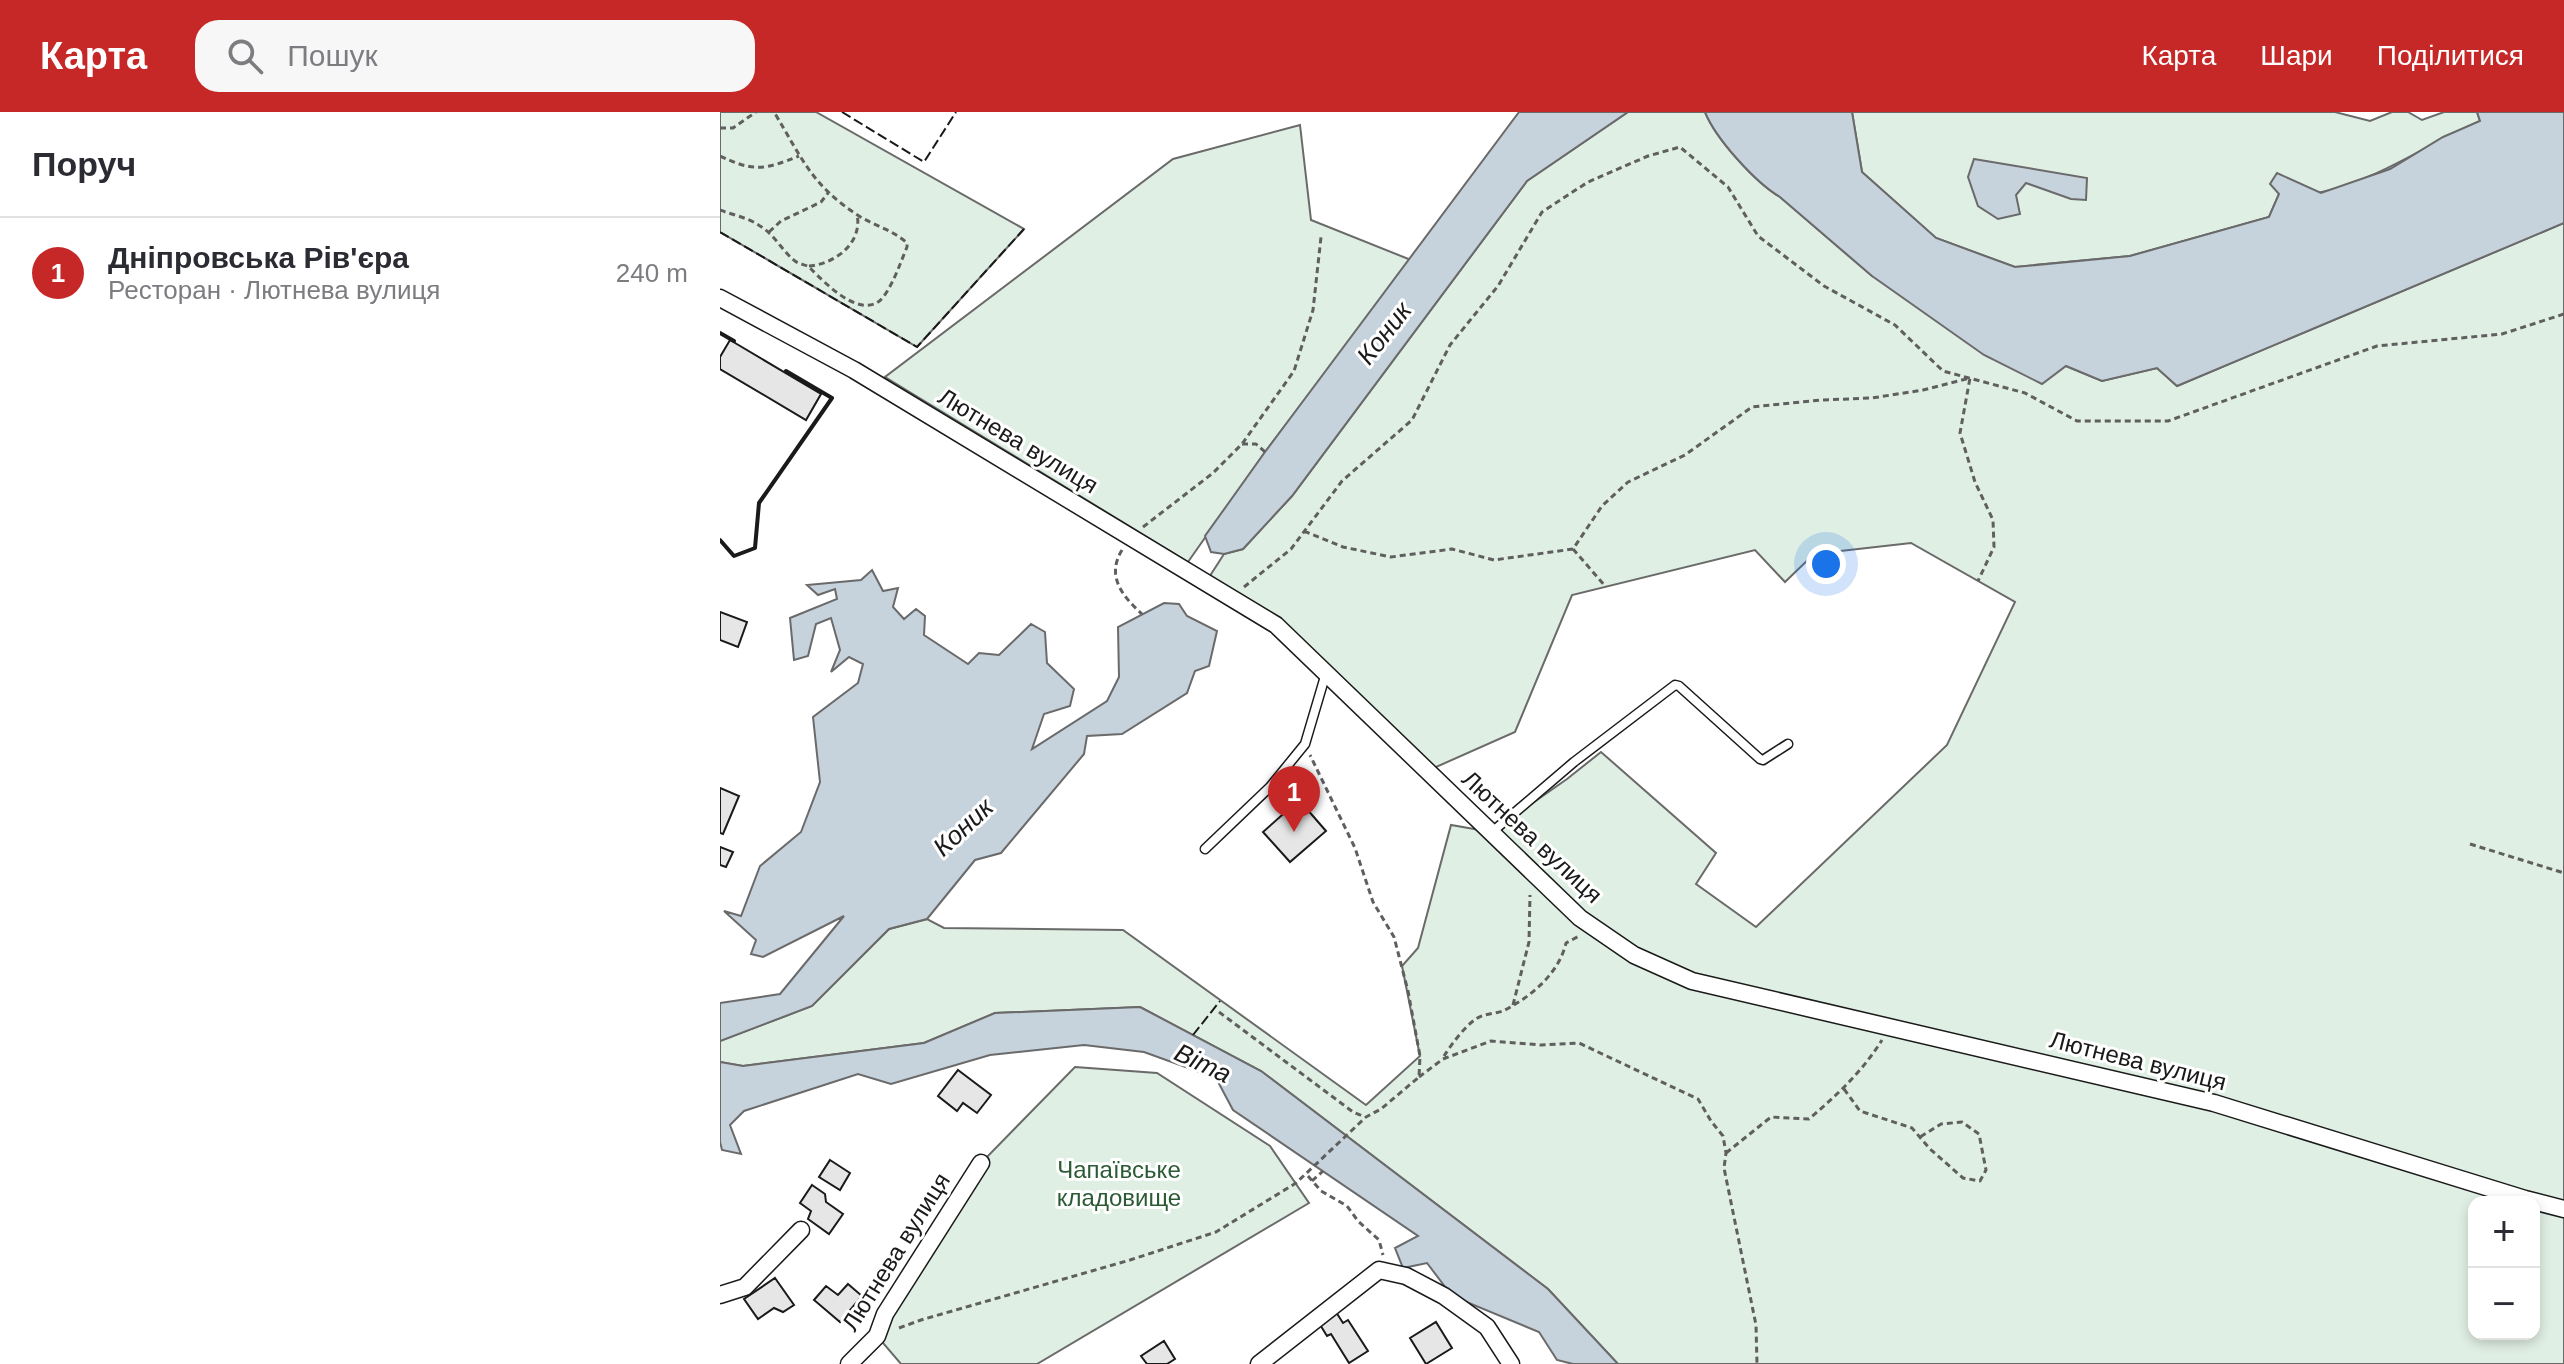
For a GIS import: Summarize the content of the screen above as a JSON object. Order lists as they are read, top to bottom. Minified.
{"streets":{"street":["Лютнева вулиця"]},"water":["Коник","Віта"],"parks":["Чапаївське кладовище"],"page":{"header":"Карта","search":"Пошук","nav":["Карта","Шари","Поділитися"],"heading":"Поруч","list":[{"mark":"1","name":"Дніпровська Рів'єра","note":"Ресторан · Лютнева вулиця","value":"240 m"}],"pins":"1","map_buttons":["+","−"]}}
